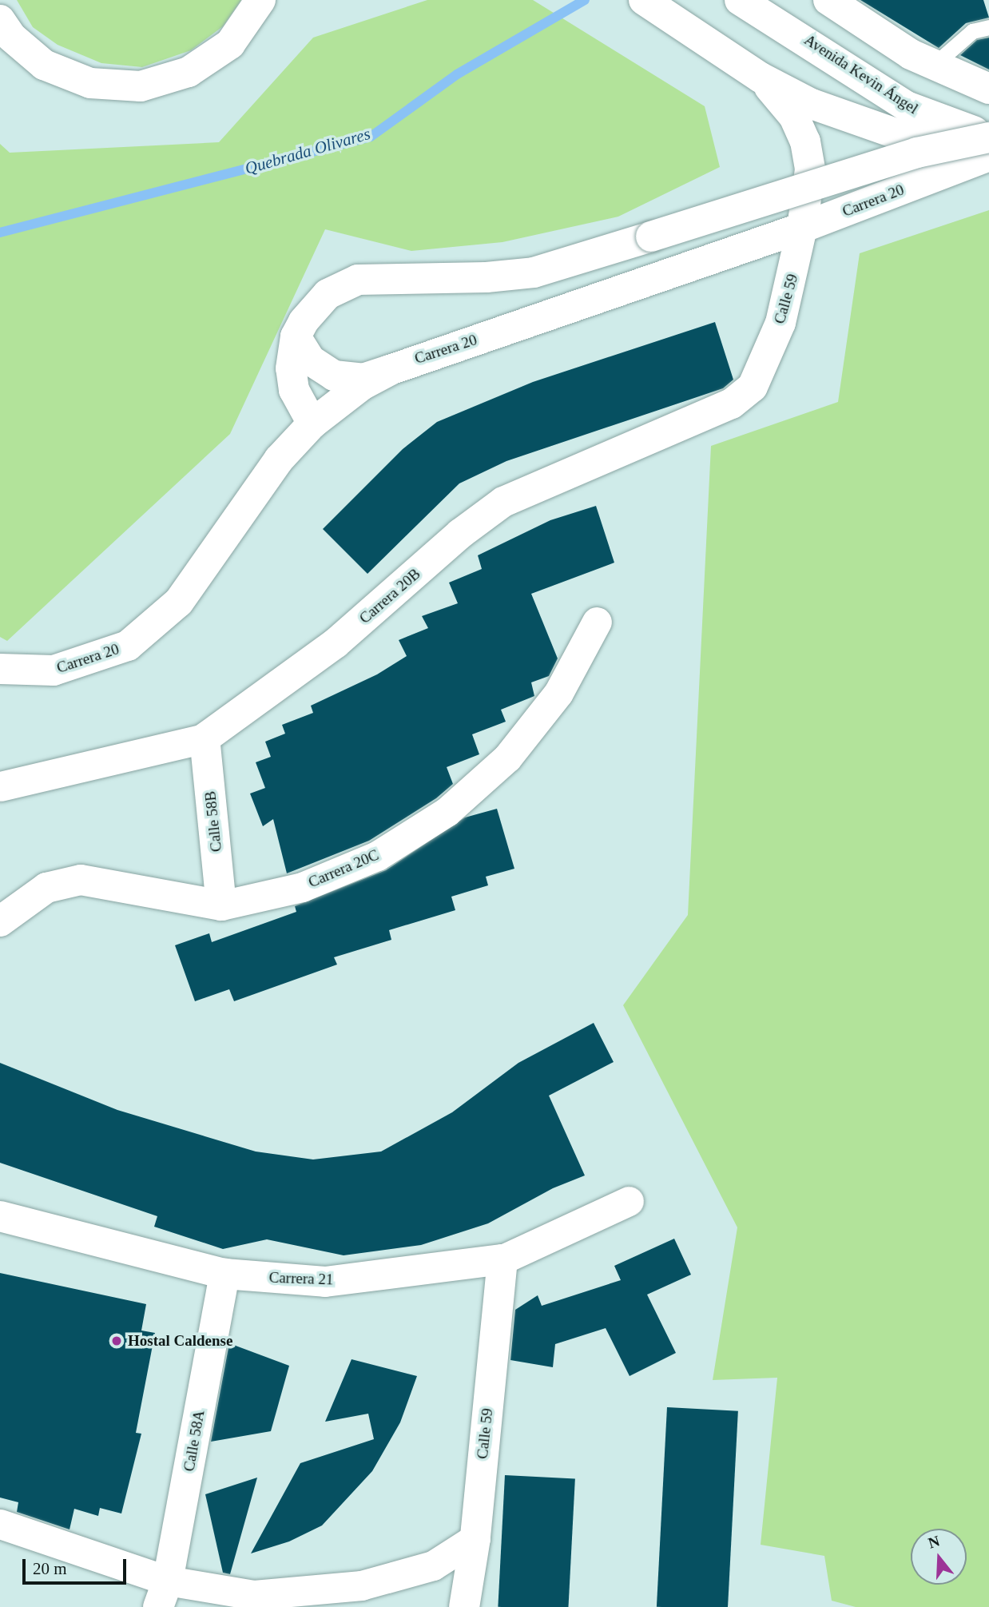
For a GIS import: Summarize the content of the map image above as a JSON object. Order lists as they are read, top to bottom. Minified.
{"streets":{"main road":["Avenida Kevin Ángel","Carrera 20","Calle 59","Carrera 20B","Calle 58B","Carrera 20C","Carrera 21","Calle 58A"]},"crossings":[["Carrera 20","Calle 59"],["Calle 59","Carrera 20B"],["Calle 59","Carrera 21"],["Carrera 20B","Calle 58B"],["Calle 58B","Carrera 20C"],["Carrera 21","Calle 58A"]],"water":["Quebrada Olivares"],"places":["Hostal Caldense"],"scale_bar":"20 m","north":"top"}
